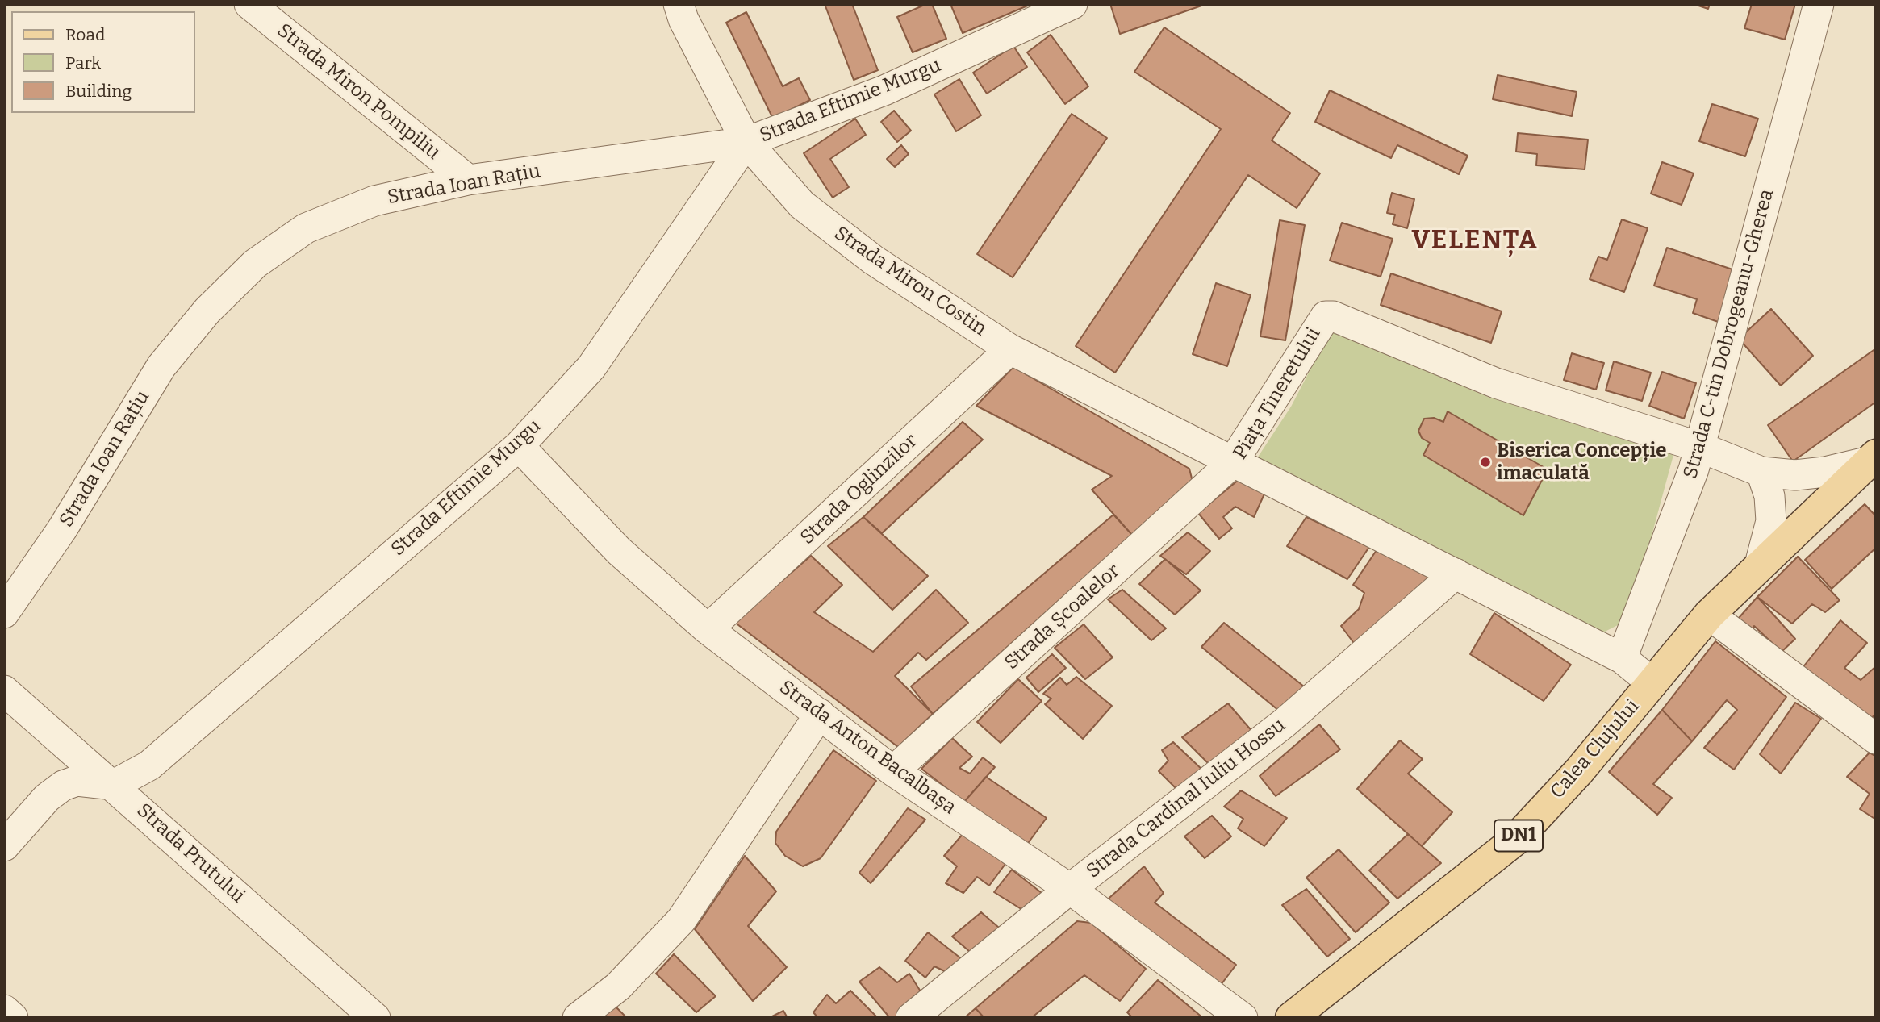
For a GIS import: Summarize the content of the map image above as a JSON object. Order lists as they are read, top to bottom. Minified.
{"streets":{"main road":["Calea Clujului","DN1"],"street":["Strada Miron Pompiliu","Strada Eftimie Murgu","Strada Ioan Rațiu","Strada Miron Costin","Strada C-tin Dobrogeanu-Gherea","Piața Tineretului","Strada Oglinzilor","Strada Școalelor","Strada Anton Bacalbașa","Strada Cardinal Iuliu Hossu","Strada Prutului"]},"crossings":[["Strada Miron Pompiliu","Strada Ioan Rațiu"],["Strada Eftimie Murgu","Strada Ioan Rațiu"],["Strada Eftimie Murgu","Strada Miron Costin"],["Strada Eftimie Murgu","Strada Anton Bacalbașa"],["Strada Eftimie Murgu","Strada Prutului"],["Strada Ioan Rațiu","Strada Miron Costin"],["Strada Miron Costin","Piața Tineretului"],["Strada Miron Costin","Strada Oglinzilor"],["Strada Miron Costin","Strada Școalelor"],["Strada C-tin Dobrogeanu-Gherea","Piața Tineretului"],["Piața Tineretului","Strada Școalelor"],["Piața Tineretului","Calea Clujului"],["Piața Tineretului","Strada Cardinal Iuliu Hossu"],["Strada Oglinzilor","Strada Anton Bacalbașa"],["Strada Școalelor","Strada Anton Bacalbașa"],["Strada Anton Bacalbașa","Strada Cardinal Iuliu Hossu"]],"districts":["VELENȚA"],"places":["Biserica Concepție imaculată"],"legend":["Road","Park","Building"]}
